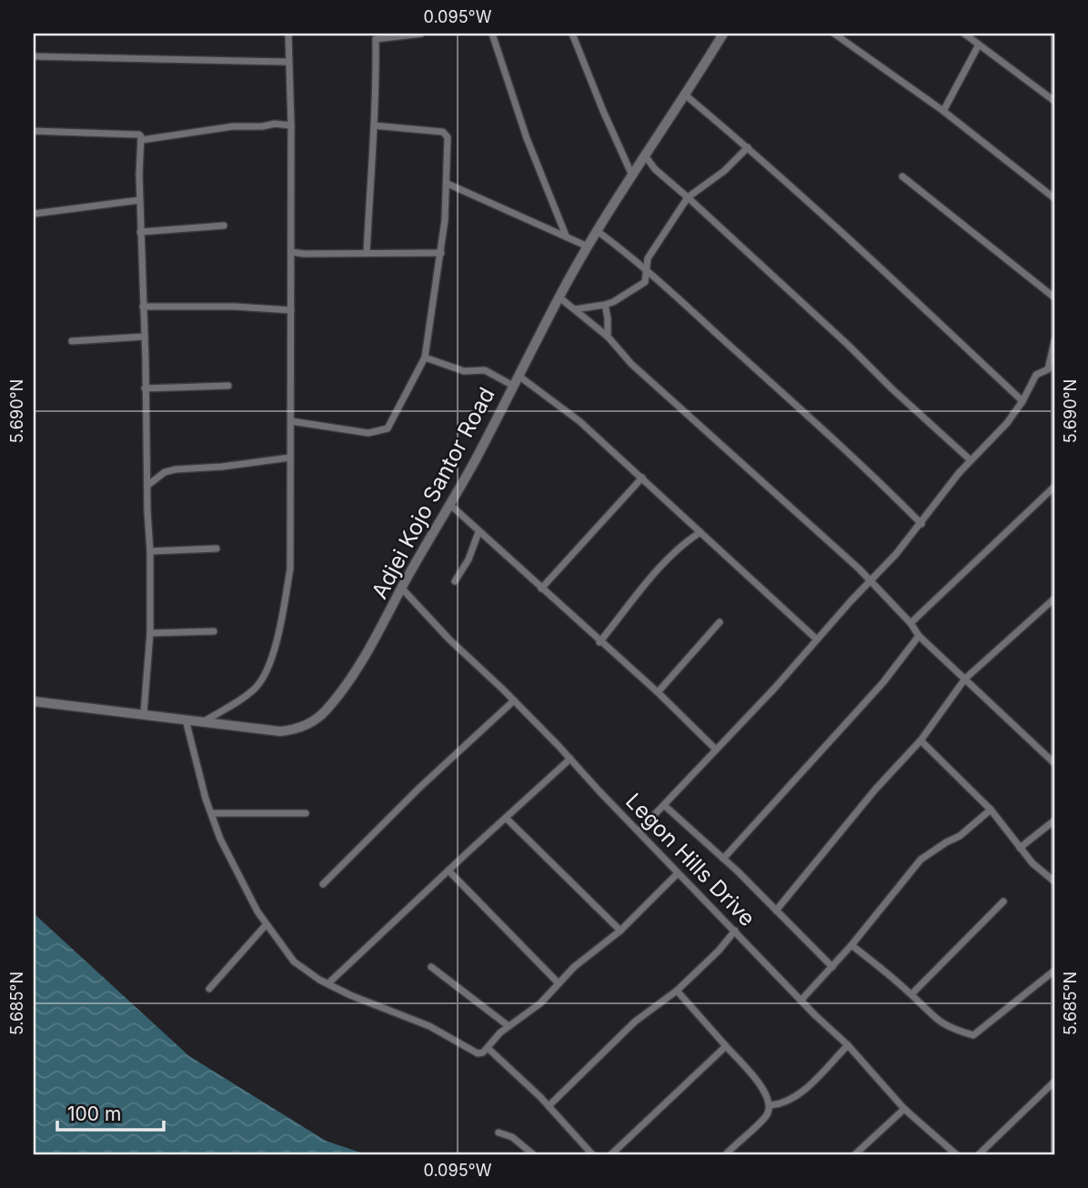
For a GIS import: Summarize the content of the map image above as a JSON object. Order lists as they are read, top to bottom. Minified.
{"streets":{"street":["Adjei Kojo Santor Road","Legon Hills Drive"]},"crossings":[["Adjei Kojo Santor Road","Legon Hills Drive"]],"scale_bar":"100 m","coordinates":["0.095°W","5.690°N","5.685°N"]}
